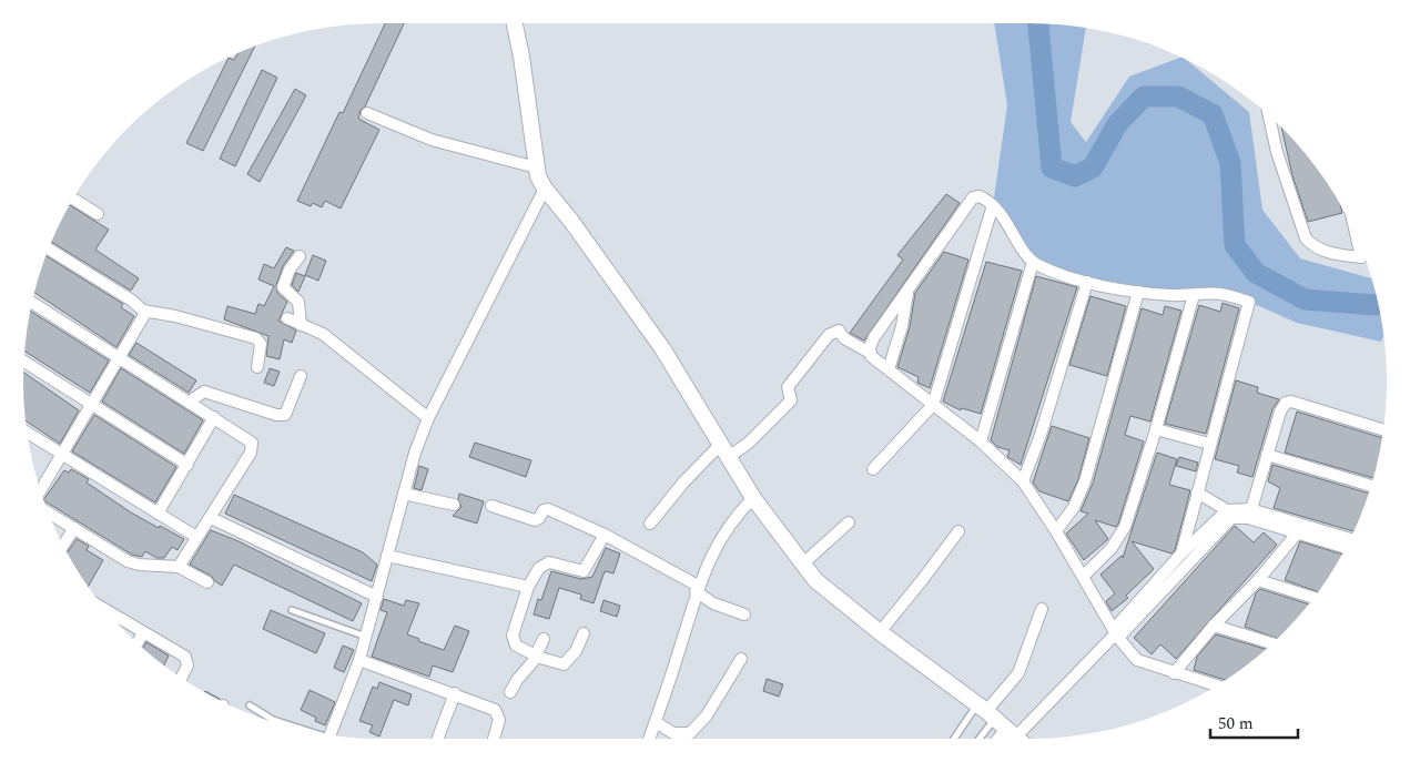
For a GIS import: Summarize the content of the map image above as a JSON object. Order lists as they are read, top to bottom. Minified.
{"scale_bar":"50 m"}
